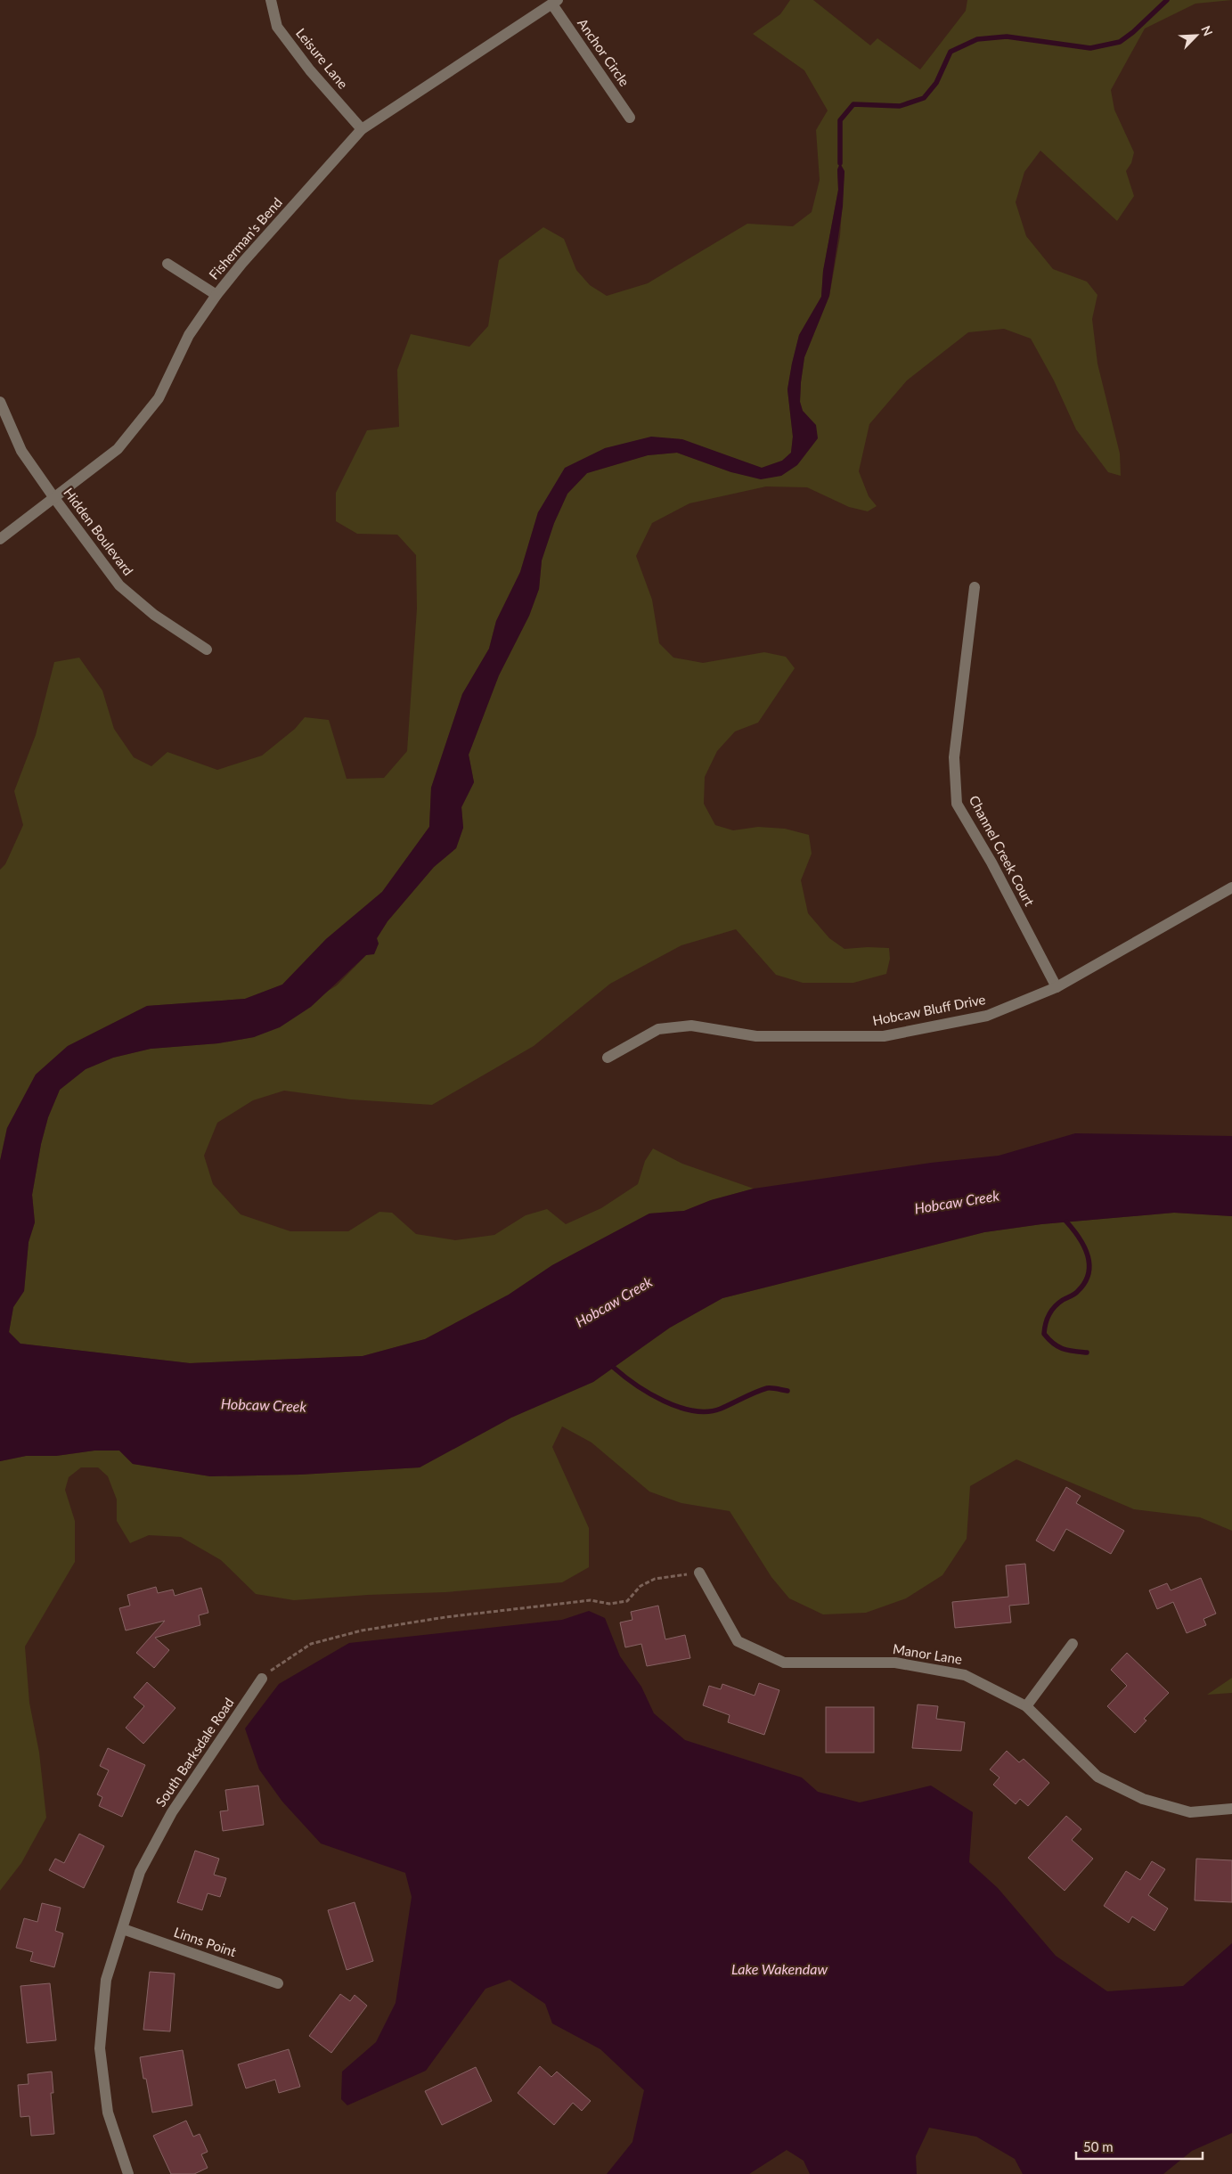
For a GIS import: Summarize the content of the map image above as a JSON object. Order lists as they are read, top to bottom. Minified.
{"streets":{"street":["Anchor Circle","Leisure Lane","Fisherman's Bend","Hidden Boulevard","Channel Creek Court","Hobcaw Bluff Drive","Manor Lane","South Barksdale Road","Linns Point"]},"crossings":[["Anchor Circle","Fisherman's Bend"],["Leisure Lane","Fisherman's Bend"],["Fisherman's Bend","Hidden Boulevard"],["Channel Creek Court","Hobcaw Bluff Drive"],["South Barksdale Road","Linns Point"]],"water":["Hobcaw Creek","Lake Wakendaw"],"scale_bar":"50 m","north":"top right"}
